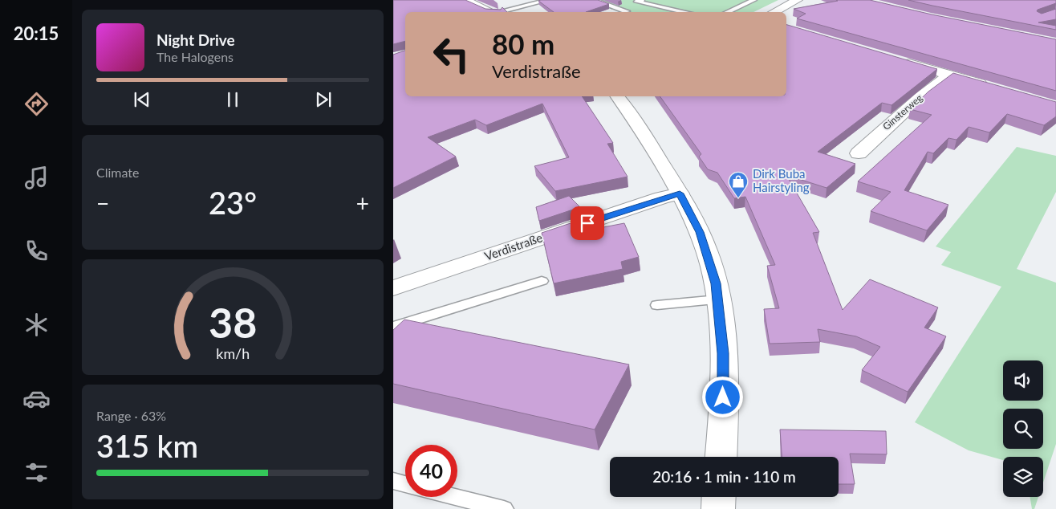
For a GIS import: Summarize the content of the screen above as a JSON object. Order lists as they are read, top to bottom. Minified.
{"streets":{"street":["Ginsterweg","Verdistraße"]},"places":{"shop":["Dirk Buba Hairstyling"]},"page":{"tabs":"20:15","turn":["80 m","Verdistraße"],"song":["Night Drive","The Halogens"],"tile":["Climate",["Range · 63%","315 km"]],"heat":["−","23°","+"],"limit":"40","trip":"20:16 · 1 min · 110 m","gauge":["38","km/h"]}}
